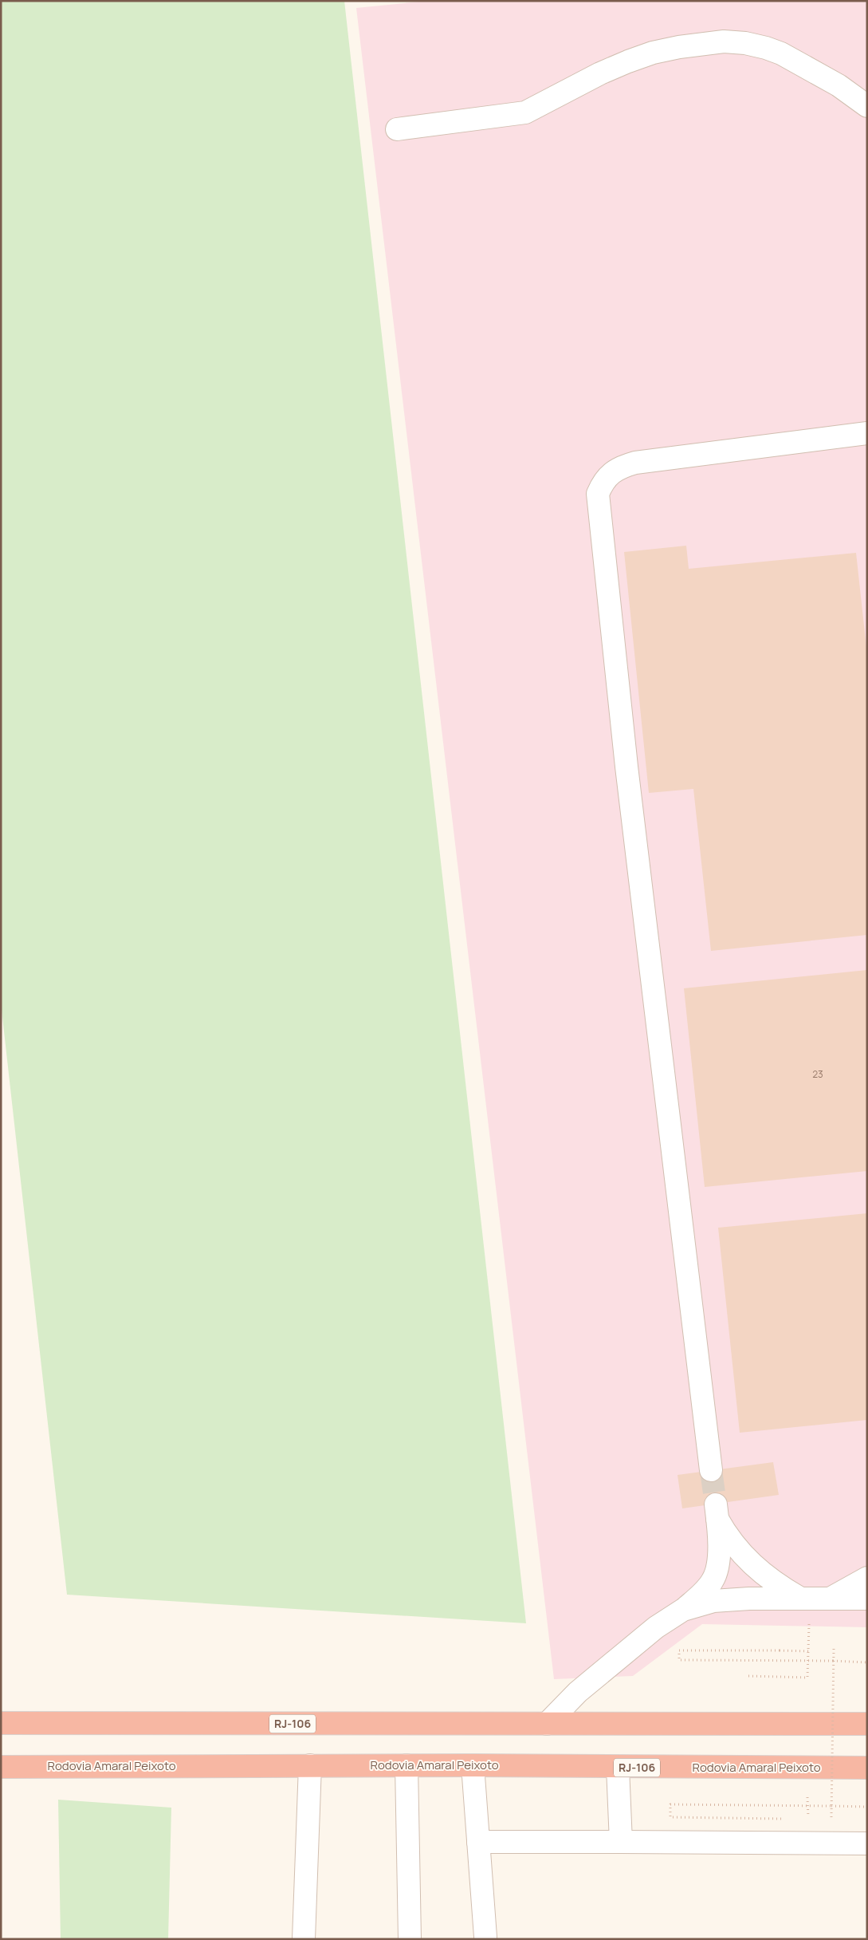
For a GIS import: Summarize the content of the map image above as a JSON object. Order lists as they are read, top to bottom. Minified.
{"streets":{"highway":["RJ-106","Rodovia Amaral Peixoto"]},"house_numbers":["23"]}
